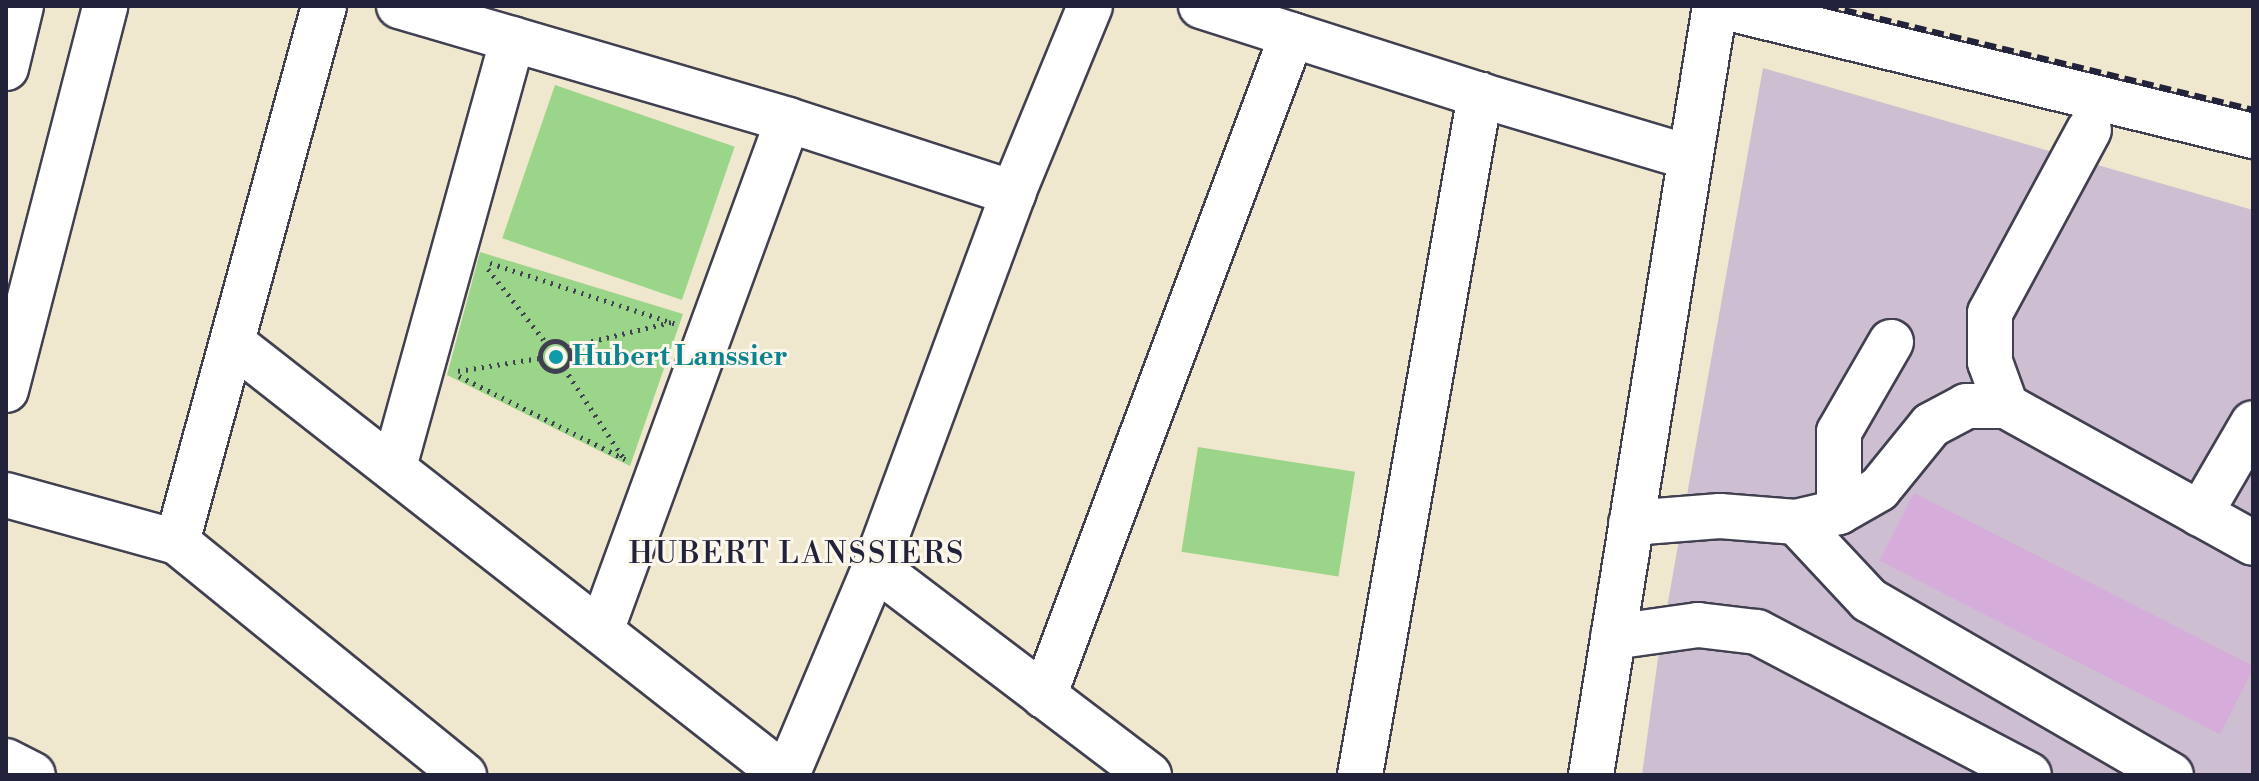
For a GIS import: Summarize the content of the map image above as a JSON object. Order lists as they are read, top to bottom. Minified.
{"districts":["HUBERT LANSSIERS"],"places":["Hubert Lanssier"]}
